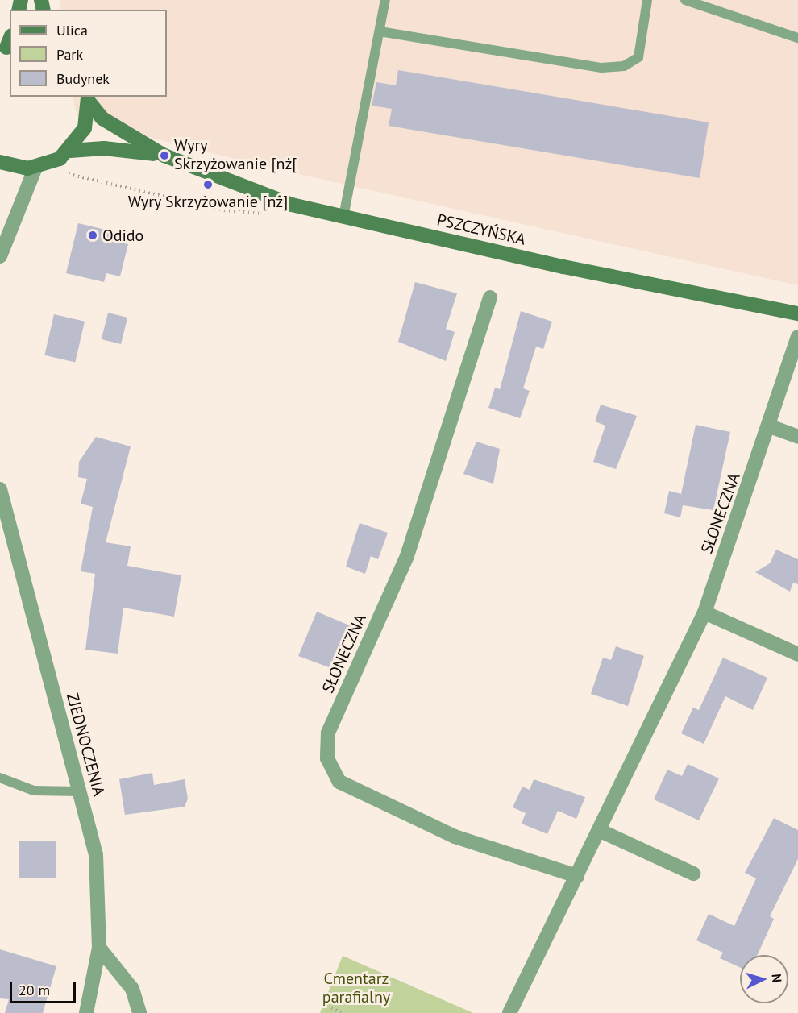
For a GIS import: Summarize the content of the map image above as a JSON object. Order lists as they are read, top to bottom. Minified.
{"streets":{"main road":["PSZCZYŃSKA"],"street":["SŁONECZNA","ZJEDNOCZENIA"]},"parks":["Cmentarz parafialny"],"places":["Wyry Skrzyżowanie [nż[","Wyry Skrzyżowanie [nż]","Odido"],"legend":["Ulica","Park","Budynek"],"scale_bar":"20 m","north":"right"}
